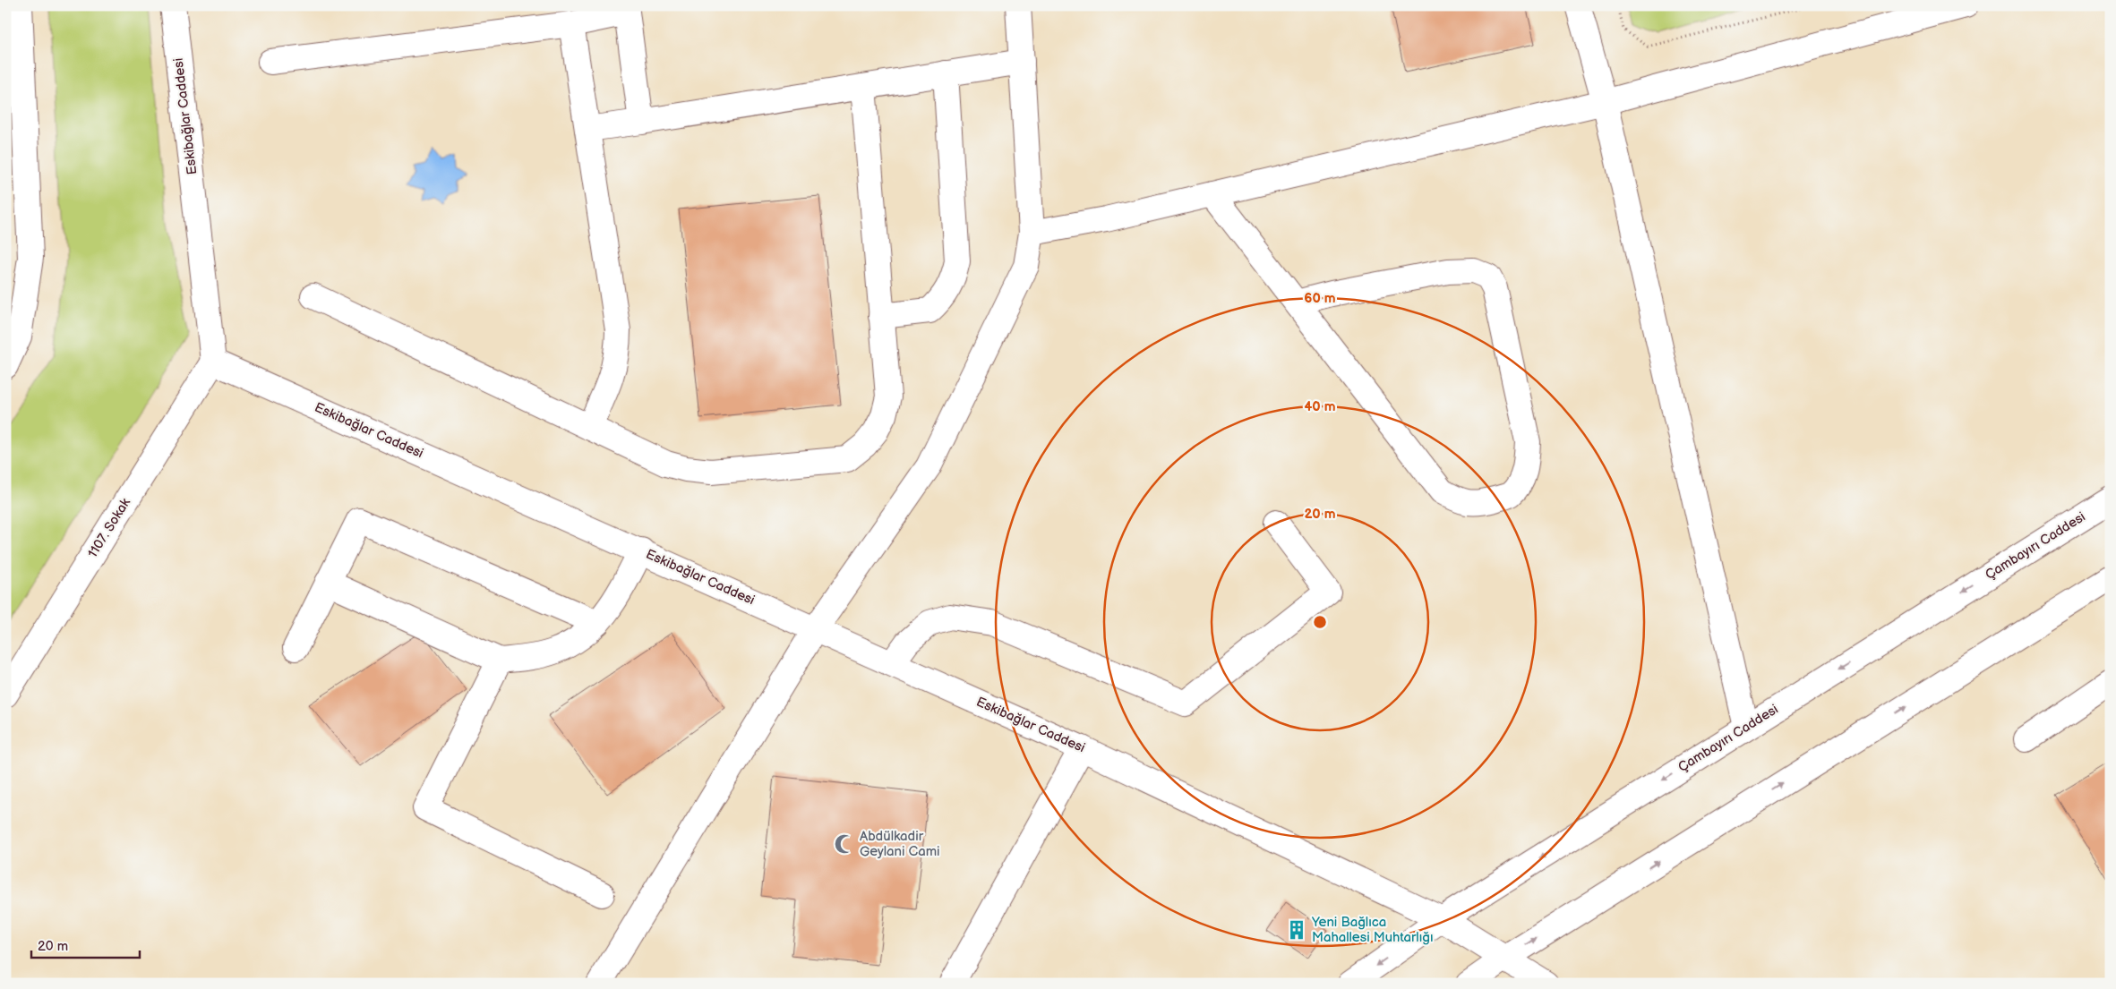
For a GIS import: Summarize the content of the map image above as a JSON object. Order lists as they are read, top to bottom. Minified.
{"streets":{"street":["Eskibağlar Caddesi","1107. Sokak","Çambayırı Caddesi"]},"crossings":[["Eskibağlar Caddesi","1107. Sokak"],["Eskibağlar Caddesi","Çambayırı Caddesi"]],"places":{"mosque":["Abdülkadir Geylani Cami"],"building":["Yeni Bağlıca Mahallesi Muhtarlığı"]},"scale_bar":"20 m","rings":["60 m","40 m","20 m"]}
